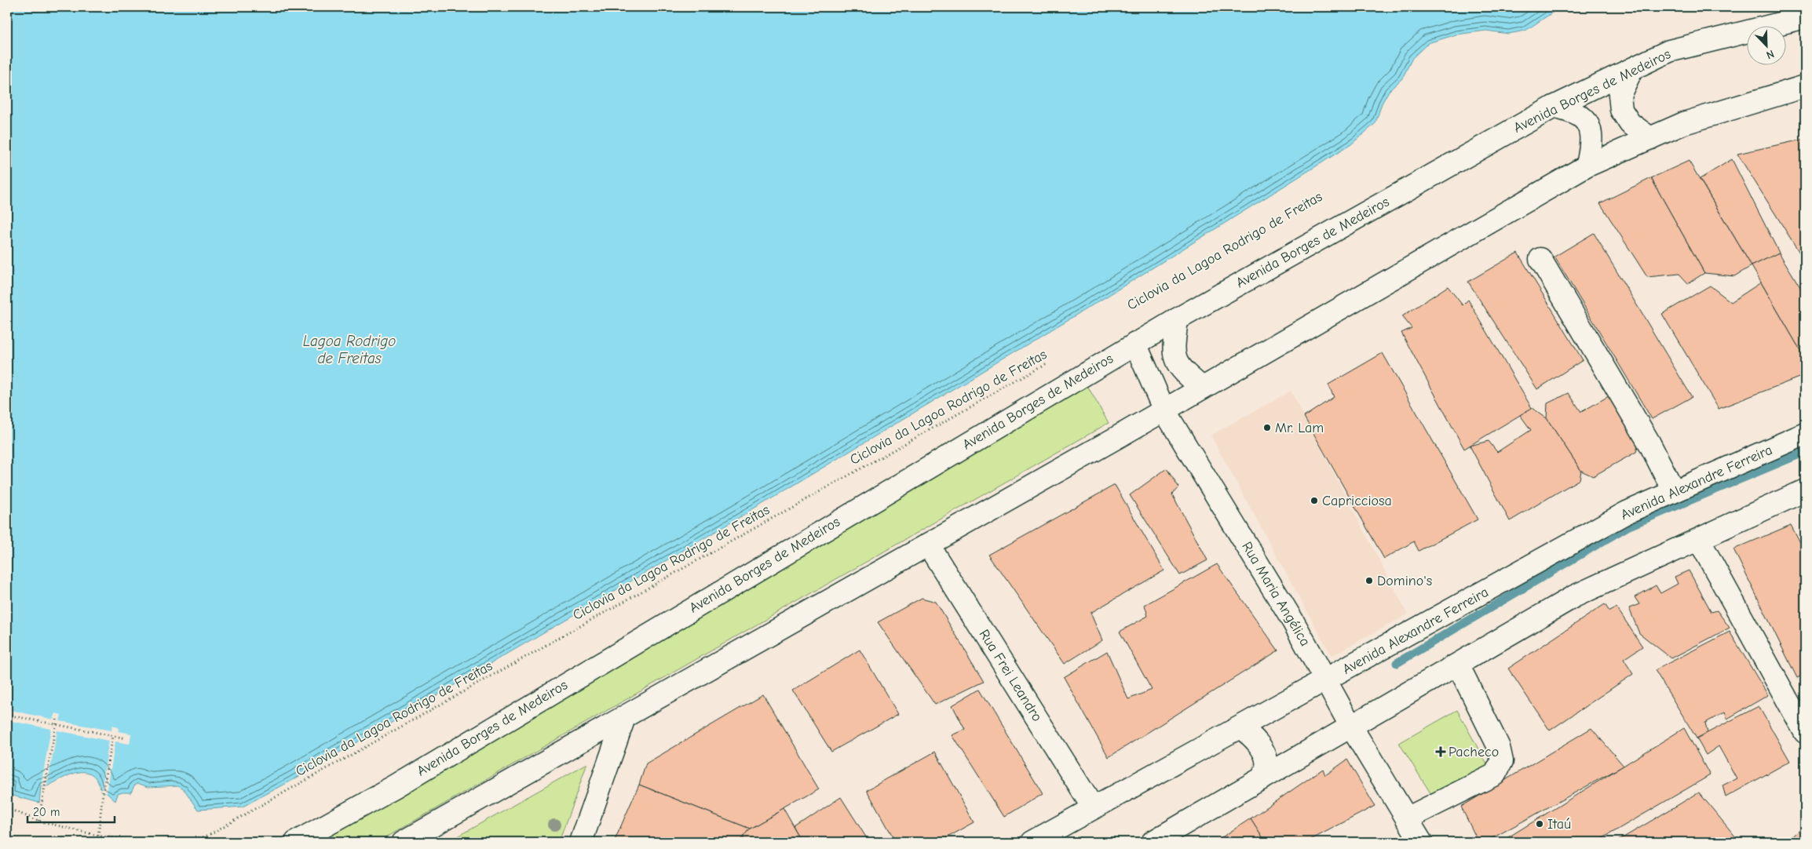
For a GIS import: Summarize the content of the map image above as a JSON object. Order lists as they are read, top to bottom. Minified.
{"streets":{"main road":["Avenida Borges de Medeiros","Avenida Alexandre Ferreira","Rua Maria Angélica","Rua Frei Leandro"],"path":["Ciclovia da Lagoa Rodrigo de Freitas"]},"crossings":[["Avenida Borges de Medeiros","Rua Maria Angélica"],["Avenida Alexandre Ferreira","Rua Maria Angélica"],["Avenida Alexandre Ferreira","Rua Frei Leandro"]],"water":["Lagoa Rodrigo de Freitas"],"places":{"other":["Mr. Lam","Capricciosa","Domino's","Itaú"],"health":["Pacheco"]},"scale_bar":"20 m","north":"bottom right"}
